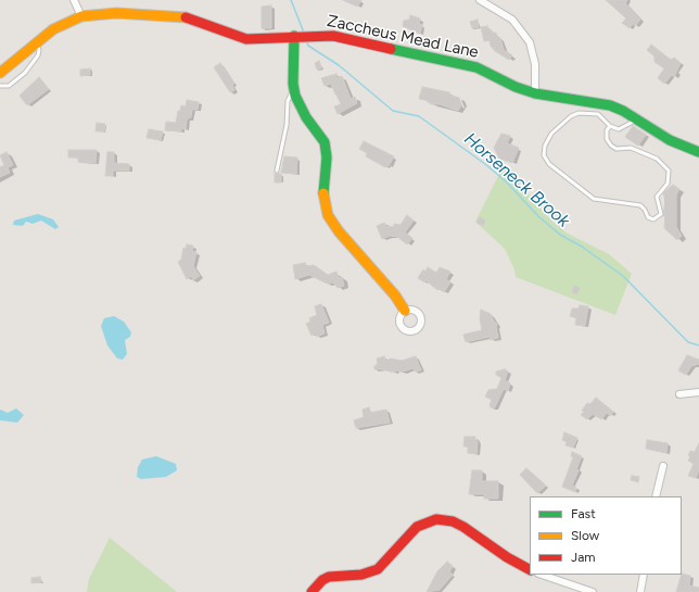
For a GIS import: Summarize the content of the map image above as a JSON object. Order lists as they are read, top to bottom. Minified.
{"streets":{"street":["Zaccheus Mead Lane"]},"water":["Horseneck Brook"],"legend":["Fast","Slow","Jam"]}
